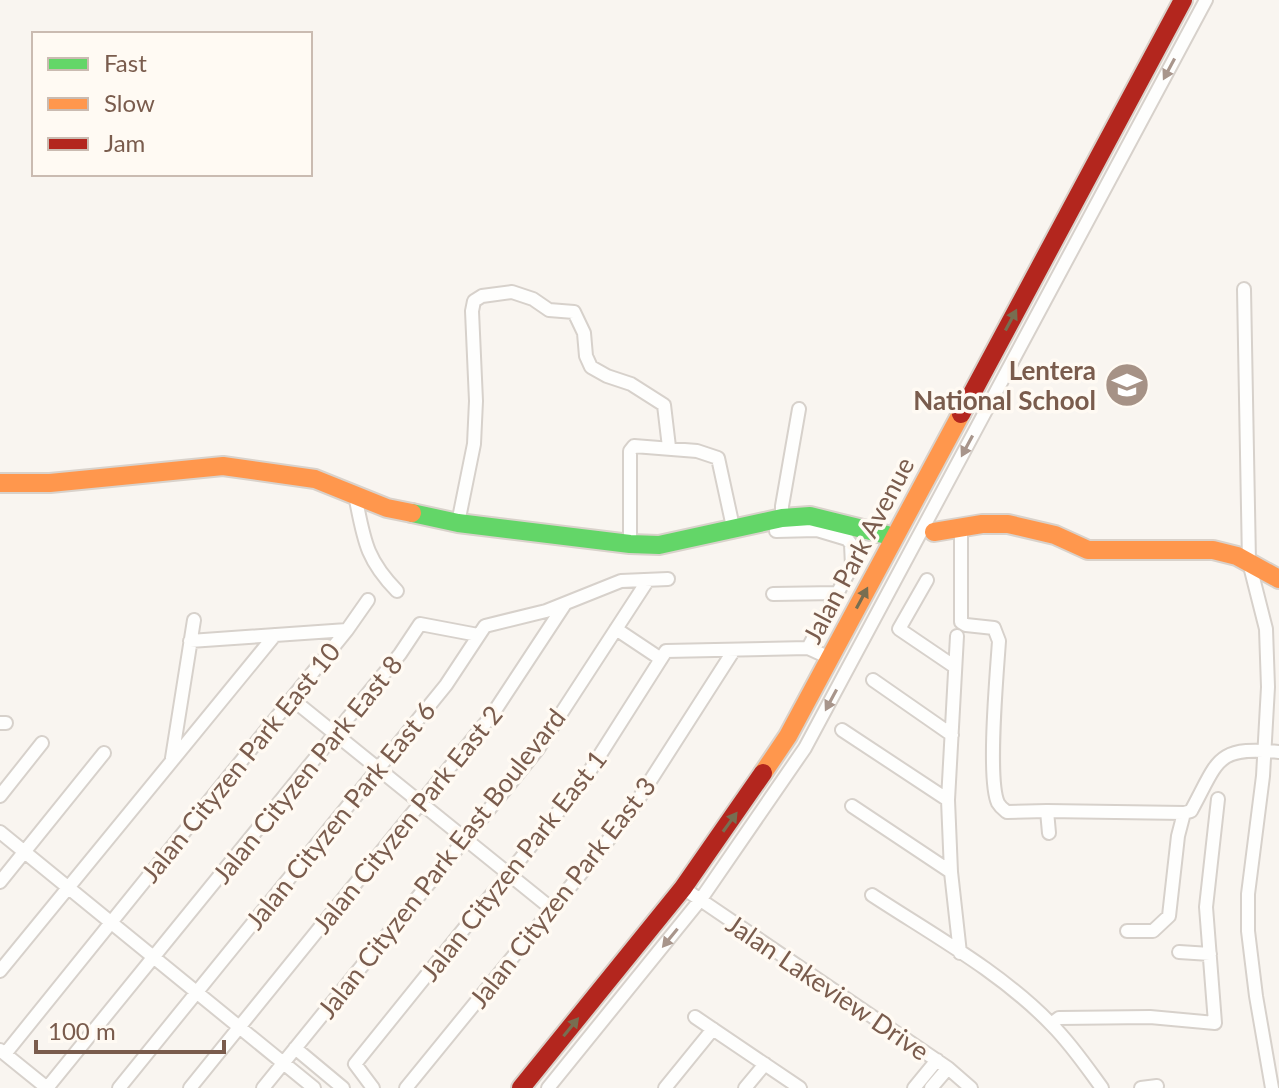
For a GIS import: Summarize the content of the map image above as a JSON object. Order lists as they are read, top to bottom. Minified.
{"streets":{"street":["Jalan Park Avenue","Jalan Cityzen Park East 10","Jalan Cityzen Park East 8","Jalan Cityzen Park East 6","Jalan Cityzen Park East 2","Jalan Cityzen Park East Boulevard","Jalan Cityzen Park East 1","Jalan Cityzen Park East 3","Jalan Lakeview Drive"]},"crossings":[["Jalan Park Avenue","Jalan Lakeview Drive"],["Jalan Cityzen Park East 8","Jalan Cityzen Park East 6"]],"places":{"school or university":["Lentera National School"]},"legend":["Fast","Slow","Jam"],"scale_bar":"100 m"}
